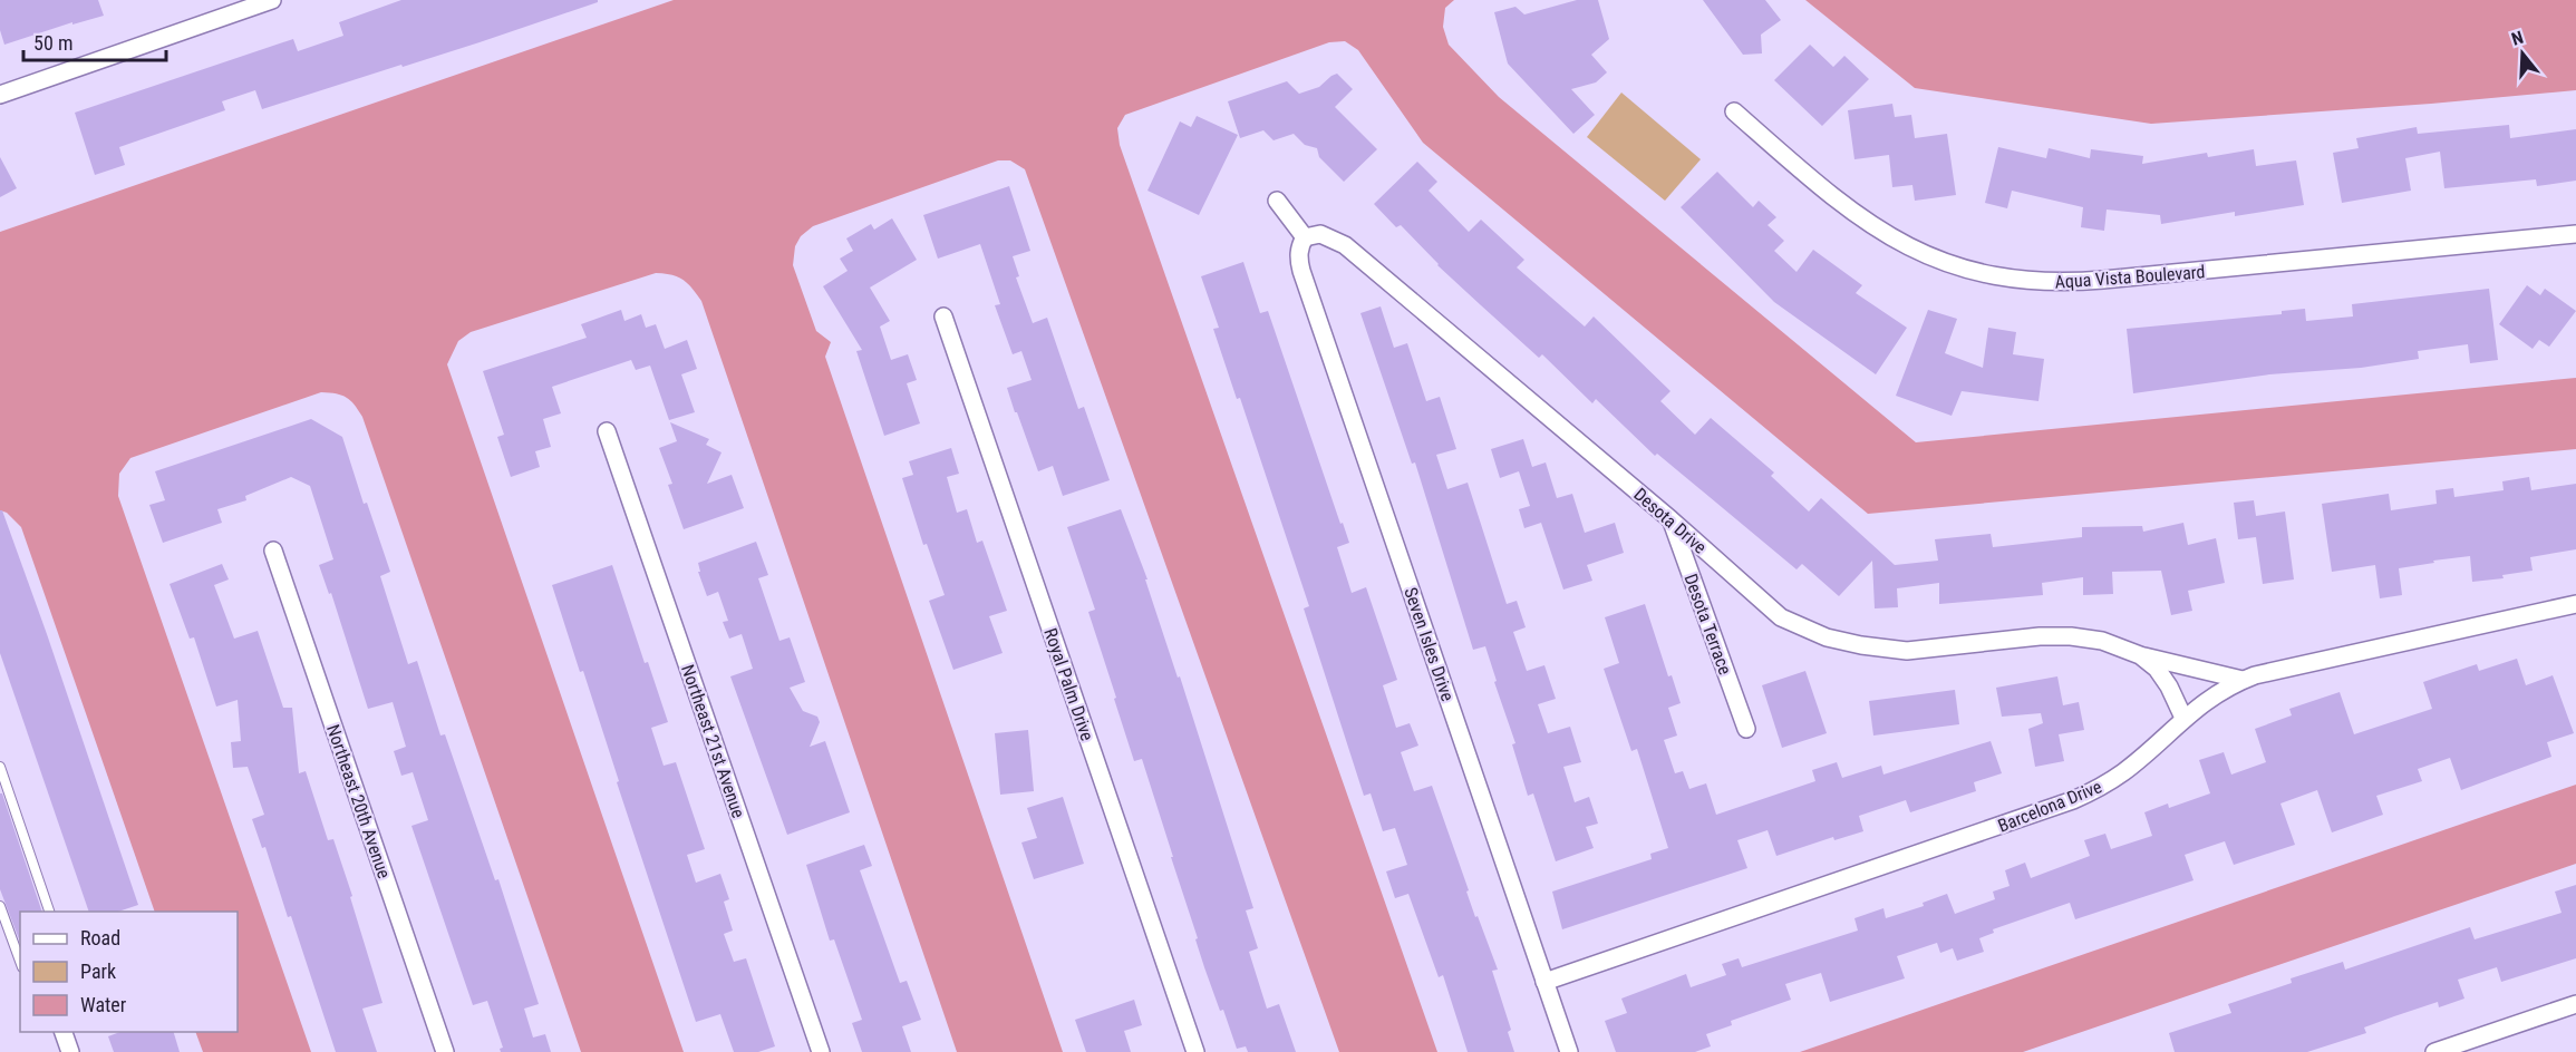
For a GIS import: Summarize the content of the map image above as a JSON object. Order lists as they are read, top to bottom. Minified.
{"streets":{"street":["Aqua Vista Boulevard","Desota Drive","Desota Terrace","Seven Isles Drive","Royal Palm Drive","Northeast 21st Avenue","Northeast 20th Avenue","Barcelona Drive"]},"crossings":[["Desota Drive","Desota Terrace"],["Desota Drive","Seven Isles Drive"],["Desota Drive","Barcelona Drive"],["Seven Isles Drive","Barcelona Drive"]],"legend":["Road","Park","Water"],"scale_bar":"50 m","north":"top"}
